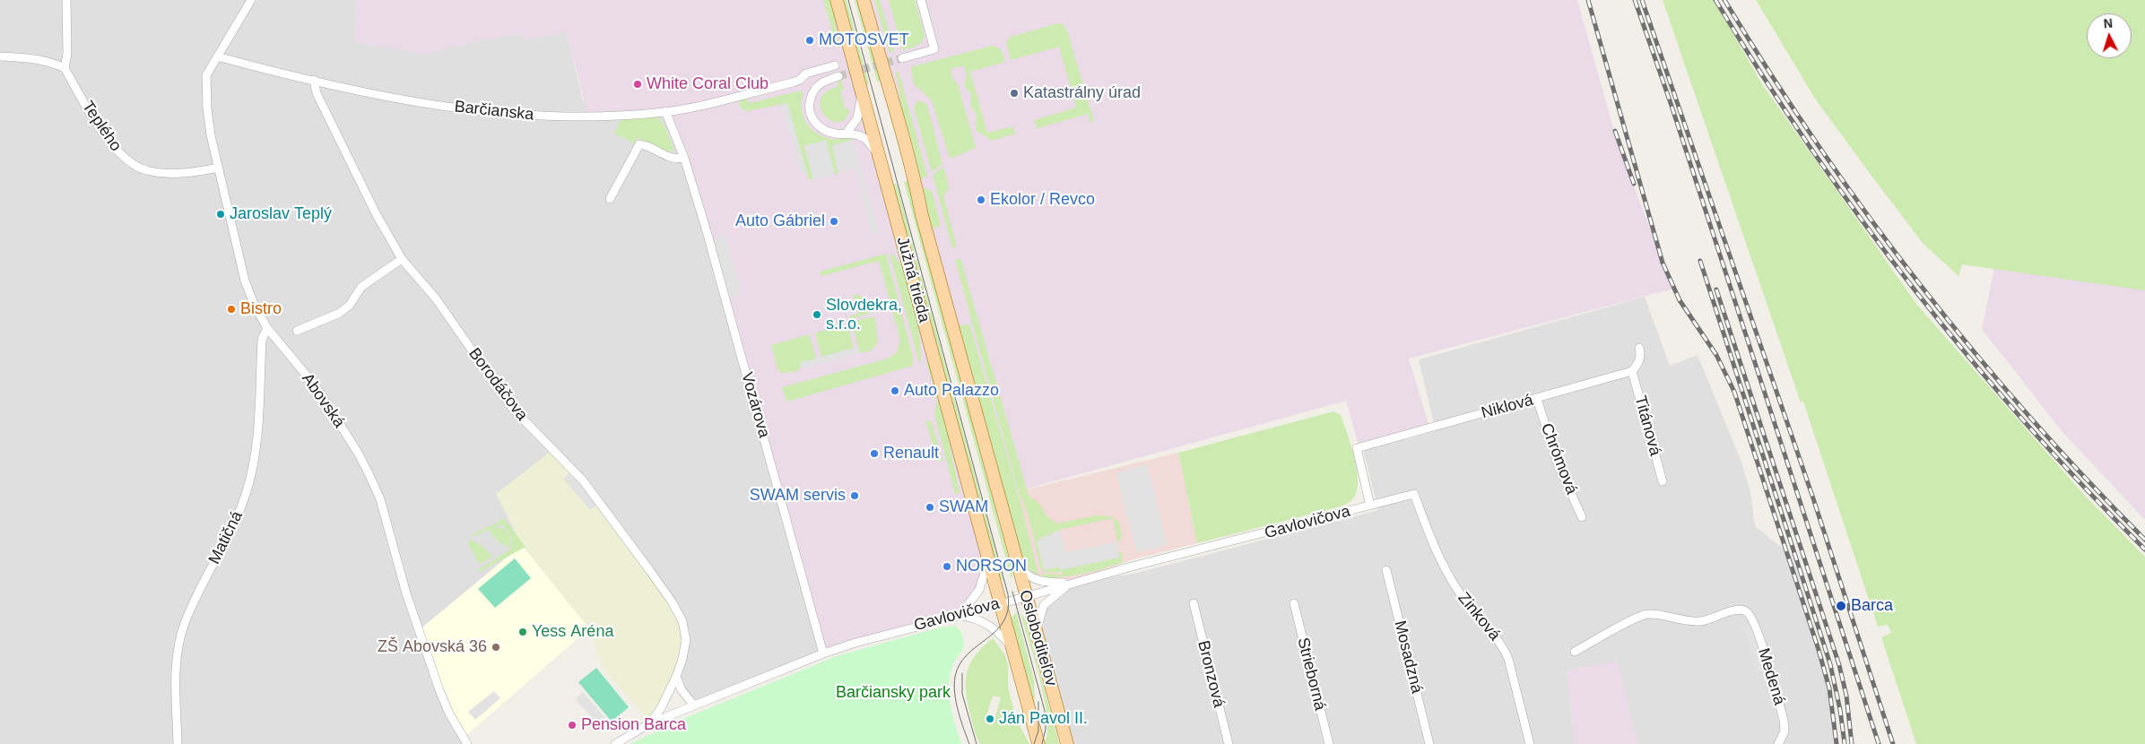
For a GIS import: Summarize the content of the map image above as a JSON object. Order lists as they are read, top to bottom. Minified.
{"streets":{"main road":["Južná trieda","Osloboditeľov"],"street":["Barčianska","Teplého","Borodáčova","Abovská","Vozárova","Niklová","Titánová","Chrómová","Gavlovičova","Matičná","Zinková","Mosadzná","Bronzová","Strieborná","Medená"]},"crossings":[["Barčianska","Borodáčova"],["Barčianska","Abovská"],["Barčianska","Vozárova"],["Teplého","Abovská"],["Južná trieda","Osloboditeľov"],["Borodáčova","Gavlovičova"],["Abovská","Matičná"],["Vozárova","Gavlovičova"],["Niklová","Titánová"],["Niklová","Chrómová"],["Niklová","Gavlovičova"],["Gavlovičova","Zinková"],["Gavlovičova","Osloboditeľov"]],"parks":["Barčiansky park"],"places":["MOTOSVET","White Coral Club","Katastrálny úrad","Ekolor / Revco","Jaroslav Teplý","Auto Gábriel","Bistro","Slovdekra, s.r.o.","Auto Palazzo","Renault","SWAM servis","SWAM","NORSON","Barca","Yess Aréna","ZŠ Abovská 36","Ján Pavol II.","Pension Barca"],"north":"top"}
